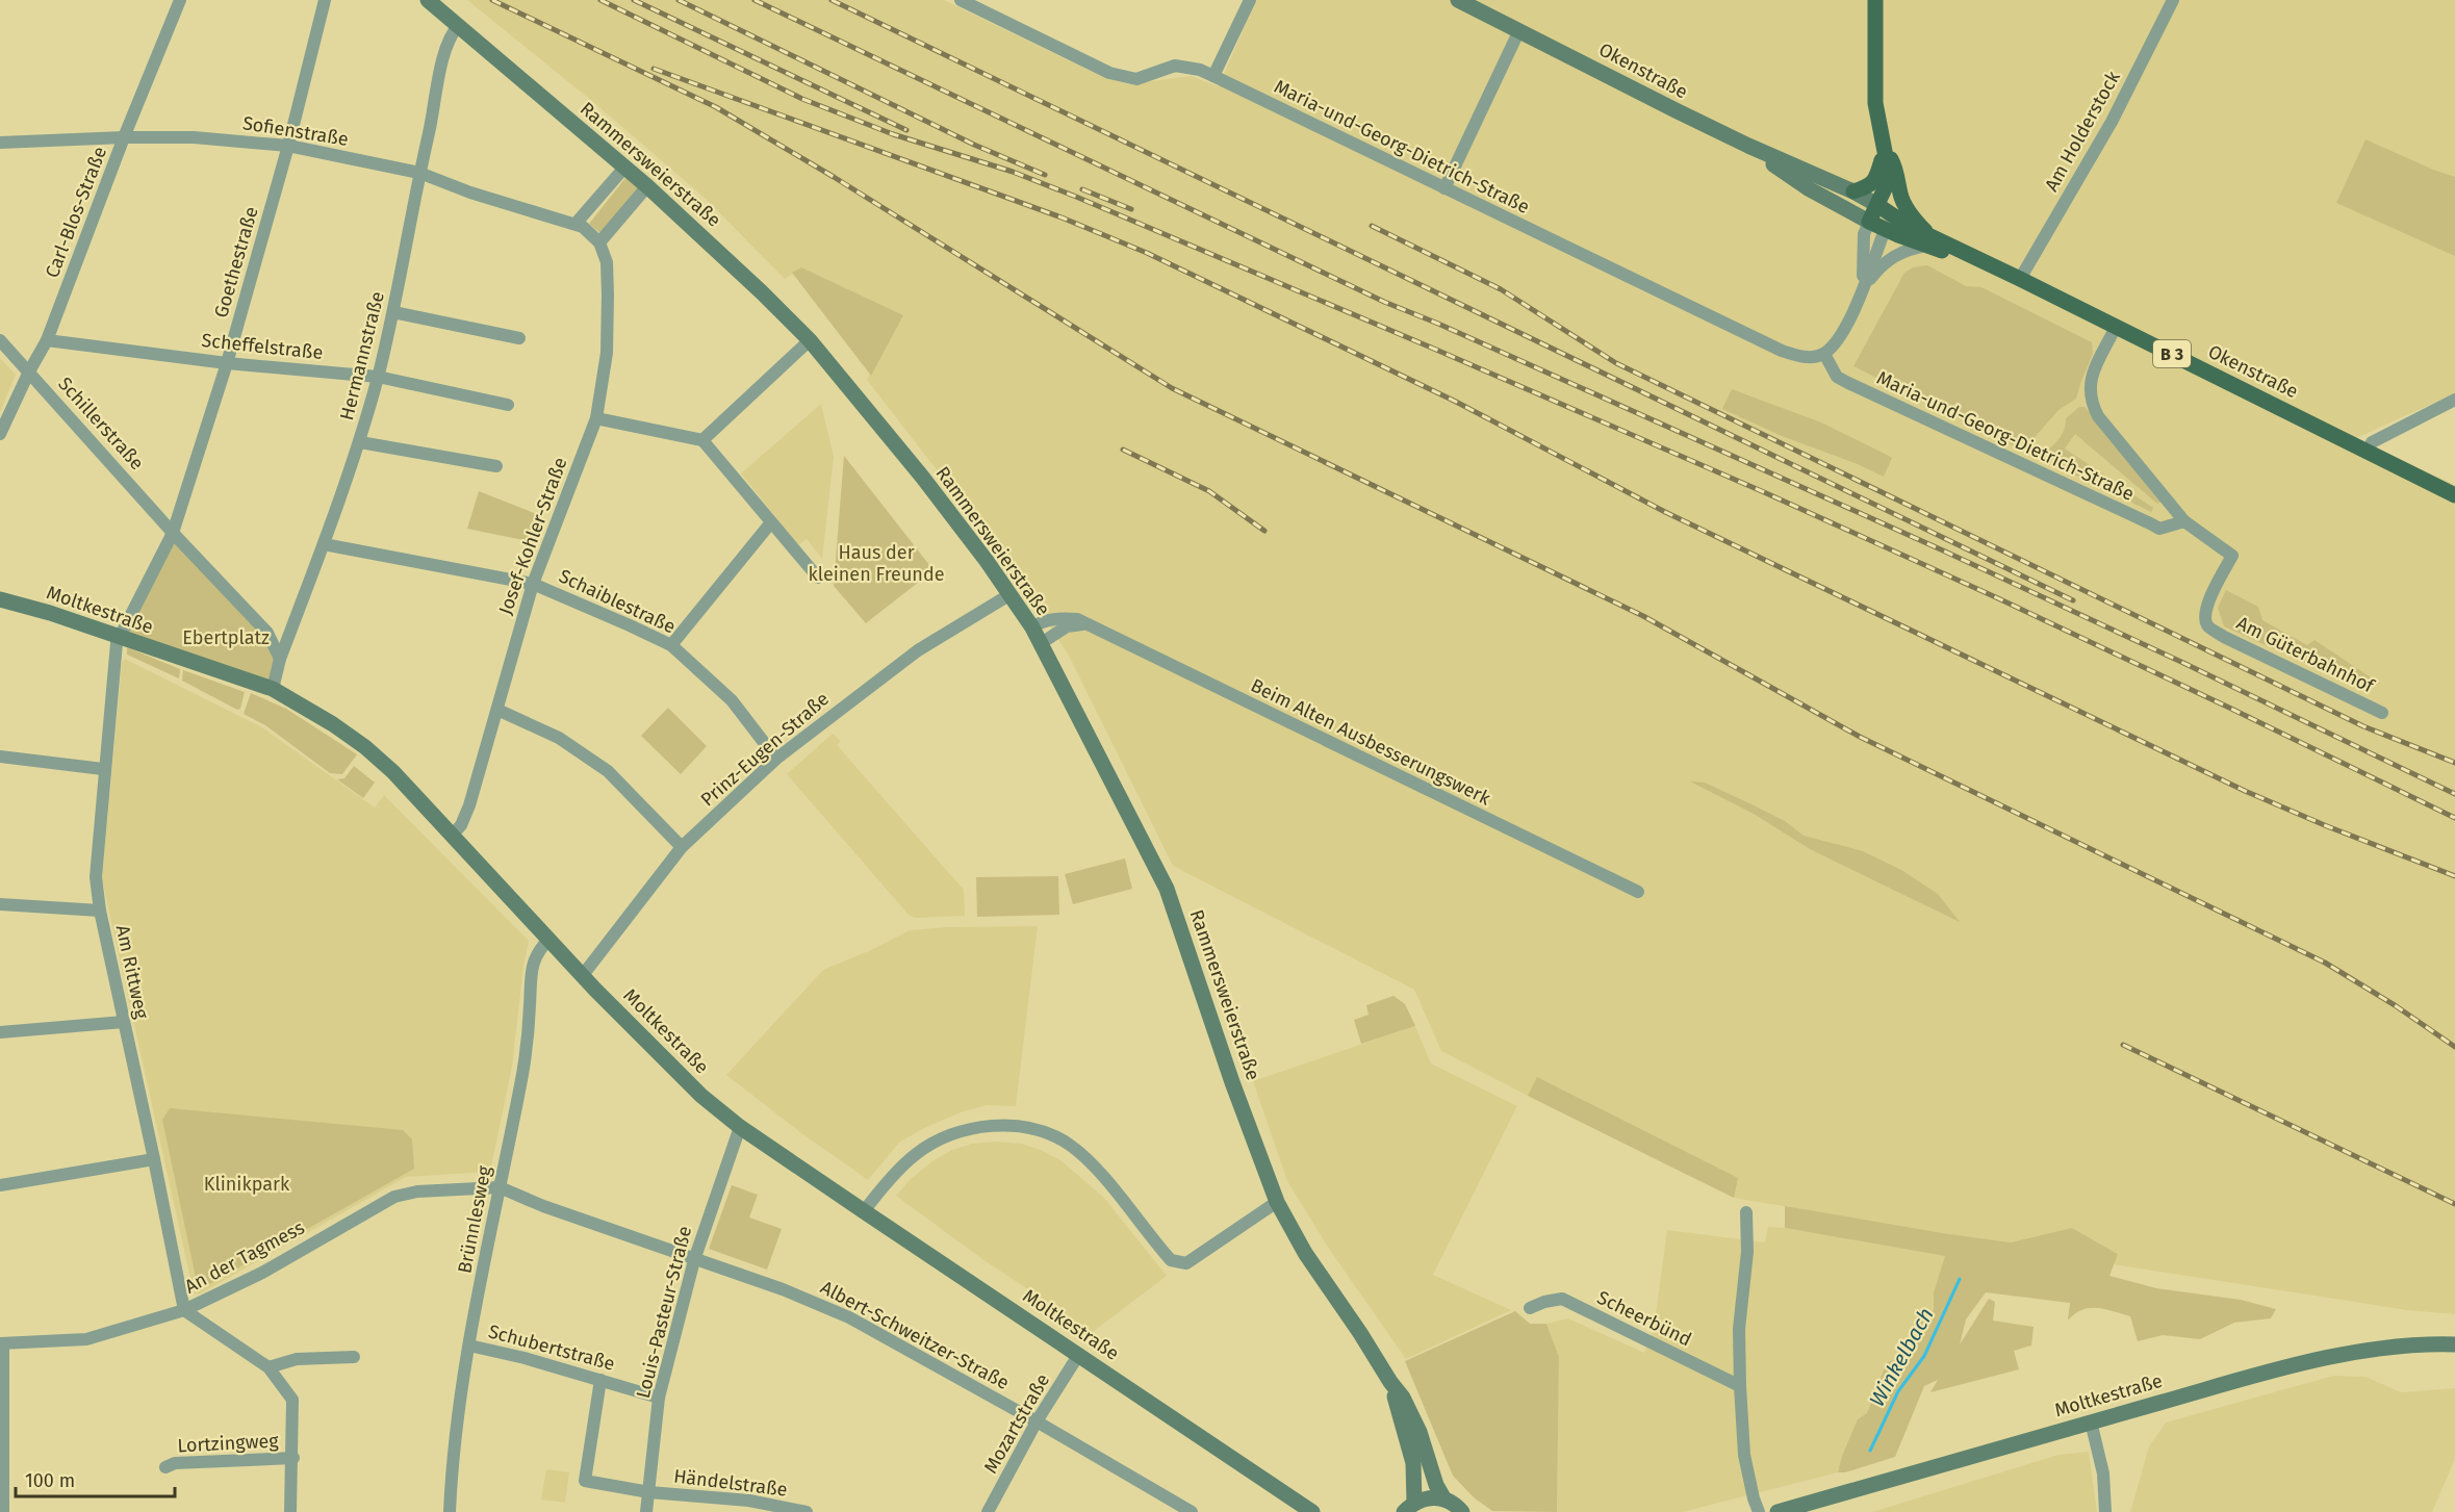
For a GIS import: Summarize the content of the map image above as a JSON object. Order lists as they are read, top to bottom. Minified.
{"streets":{"main road":["Okenstraße","B 3"],"street":["Sofienstraße","Am Holderstock","Maria-und-Georg-Dietrich-Straße","Rammersweierstraße","Carl-Blos-Straße","Goethestraße","Scheffelstraße","Hermannstraße","Schillerstraße","Josef-Kohler-Straße","Schaiblestraße","Moltkestraße","Am Güterbahnhof","Beim Alten Ausbesserungswerk","Prinz-Eugen-Straße","Am Rittweg","Brünnlesweg","An der Tagmess","Louis-Pasteur-Straße","Scheerbünd","Albert-Schweitzer-Straße","Schubertstraße","Mozartstraße","Lortzingweg","Händelstraße"]},"crossings":[["Okenstraße","Am Holderstock"],["Okenstraße","B 3"],["Okenstraße","Am Güterbahnhof"],["Sofienstraße","Carl-Blos-Straße"],["Sofienstraße","Goethestraße"],["Sofienstraße","Hermannstraße"],["Maria-und-Georg-Dietrich-Straße","Am Güterbahnhof"],["Rammersweierstraße","Hermannstraße"],["Rammersweierstraße","Beim Alten Ausbesserungswerk"],["Rammersweierstraße","Prinz-Eugen-Straße"],["Carl-Blos-Straße","Scheffelstraße"],["Carl-Blos-Straße","Schillerstraße"],["Goethestraße","Scheffelstraße"],["Goethestraße","Schillerstraße"],["Scheffelstraße","Hermannstraße"],["Hermannstraße","Schaiblestraße"],["Hermannstraße","Moltkestraße"],["Josef-Kohler-Straße","Schaiblestraße"],["Josef-Kohler-Straße","Moltkestraße"],["Schaiblestraße","Prinz-Eugen-Straße"],["Moltkestraße","Prinz-Eugen-Straße"],["Moltkestraße","Am Rittweg"],["Moltkestraße","Brünnlesweg"],["Moltkestraße","Louis-Pasteur-Straße"],["Moltkestraße","Mozartstraße"],["Am Rittweg","An der Tagmess"],["Brünnlesweg","An der Tagmess"],["Brünnlesweg","Albert-Schweitzer-Straße"],["Brünnlesweg","Schubertstraße"],["An der Tagmess","Albert-Schweitzer-Straße"],["Louis-Pasteur-Straße","Albert-Schweitzer-Straße"],["Louis-Pasteur-Straße","Schubertstraße"],["Louis-Pasteur-Straße","Händelstraße"],["Albert-Schweitzer-Straße","Mozartstraße"],["Schubertstraße","Händelstraße"]],"water":["Winkelbach"],"parks":["Haus der kleinen Freunde","Ebertplatz","Klinikpark"],"scale_bar":"100 m"}
